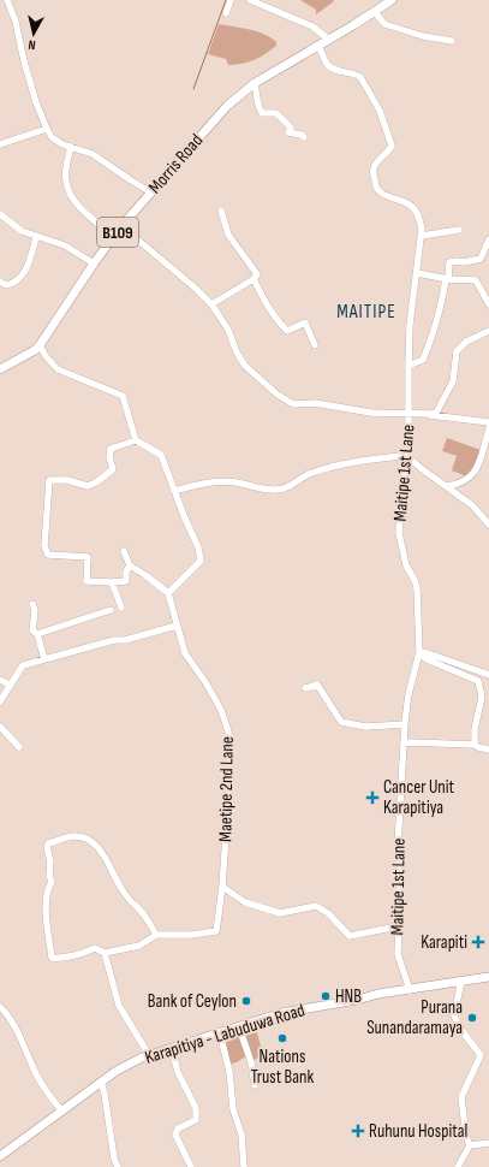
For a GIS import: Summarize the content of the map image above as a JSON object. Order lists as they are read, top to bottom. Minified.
{"streets":{"main road":["Morris Road","B109","Karapitiya - Labuduwa Road"],"street":["Maitipe 1st Lane","Maetipe 2nd Lane"]},"crossings":[["Morris Road","Maitipe 1st Lane"],["Maitipe 1st Lane","Karapitiya - Labuduwa Road"]],"districts":["MAITIPE"],"places":{"health":["Cancer Unit Karapitiya","Karapiti","Ruhunu Hospital"],"other":["HNB","Bank of Ceylon","Purana Sunandaramaya","Nations Trust Bank"]},"north":"bottom"}
